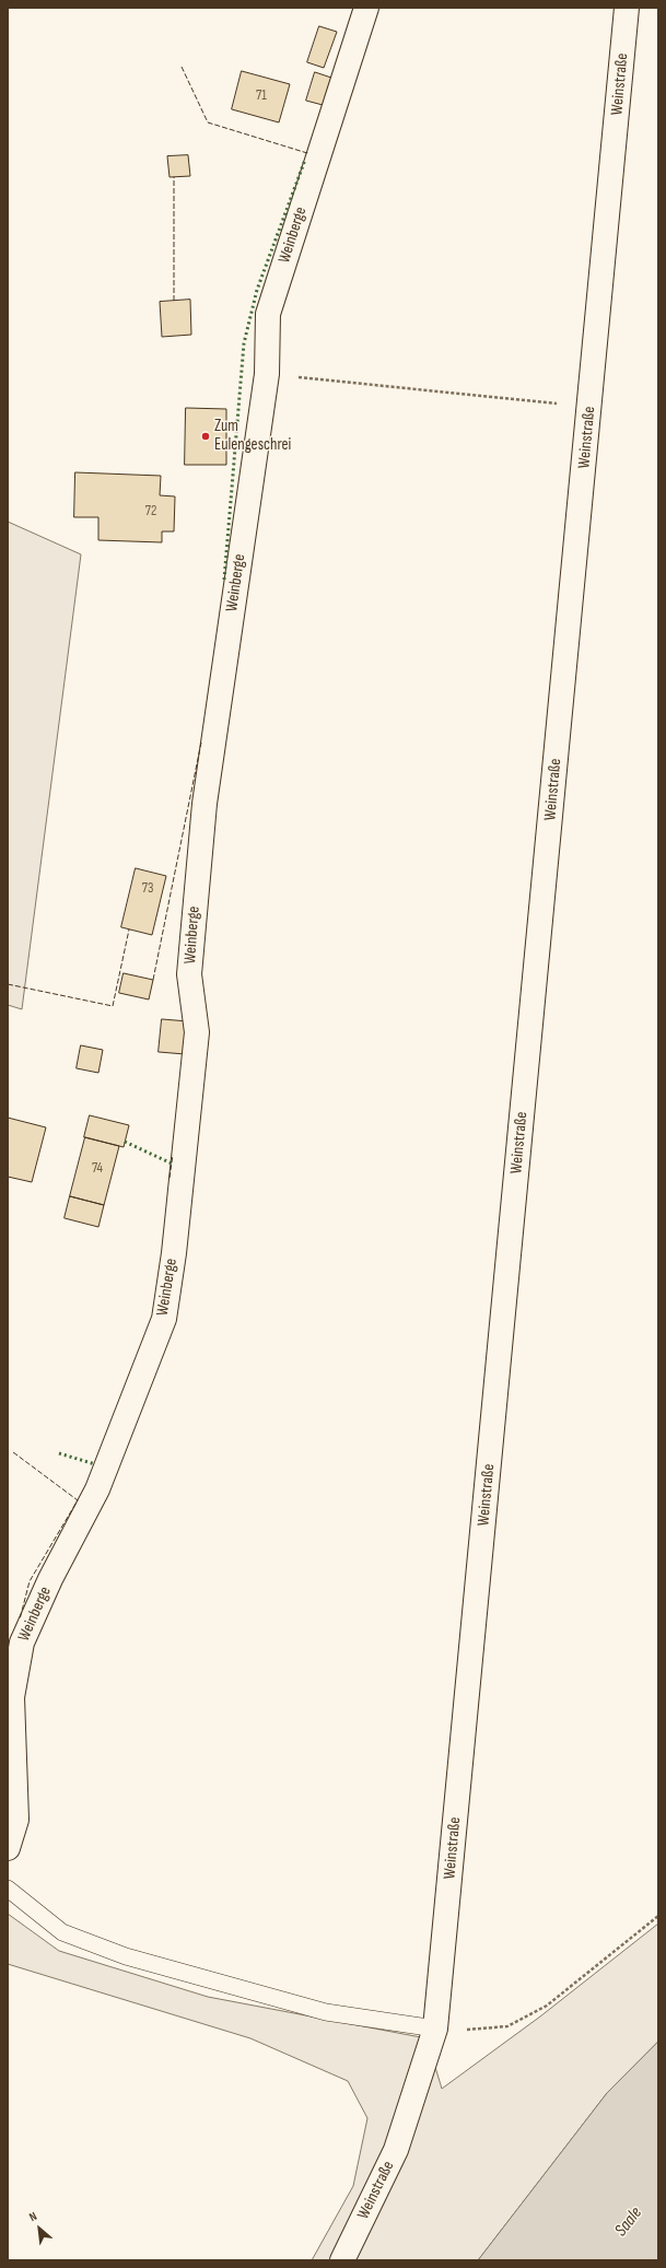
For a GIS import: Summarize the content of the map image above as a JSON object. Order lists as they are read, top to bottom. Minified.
{"streets":{"street":["Weinstraße","Weinberge"]},"water":["Saale"],"places":["Zum Eulengeschrei"],"house_numbers":["71","72","73","74"],"north":"top left"}
